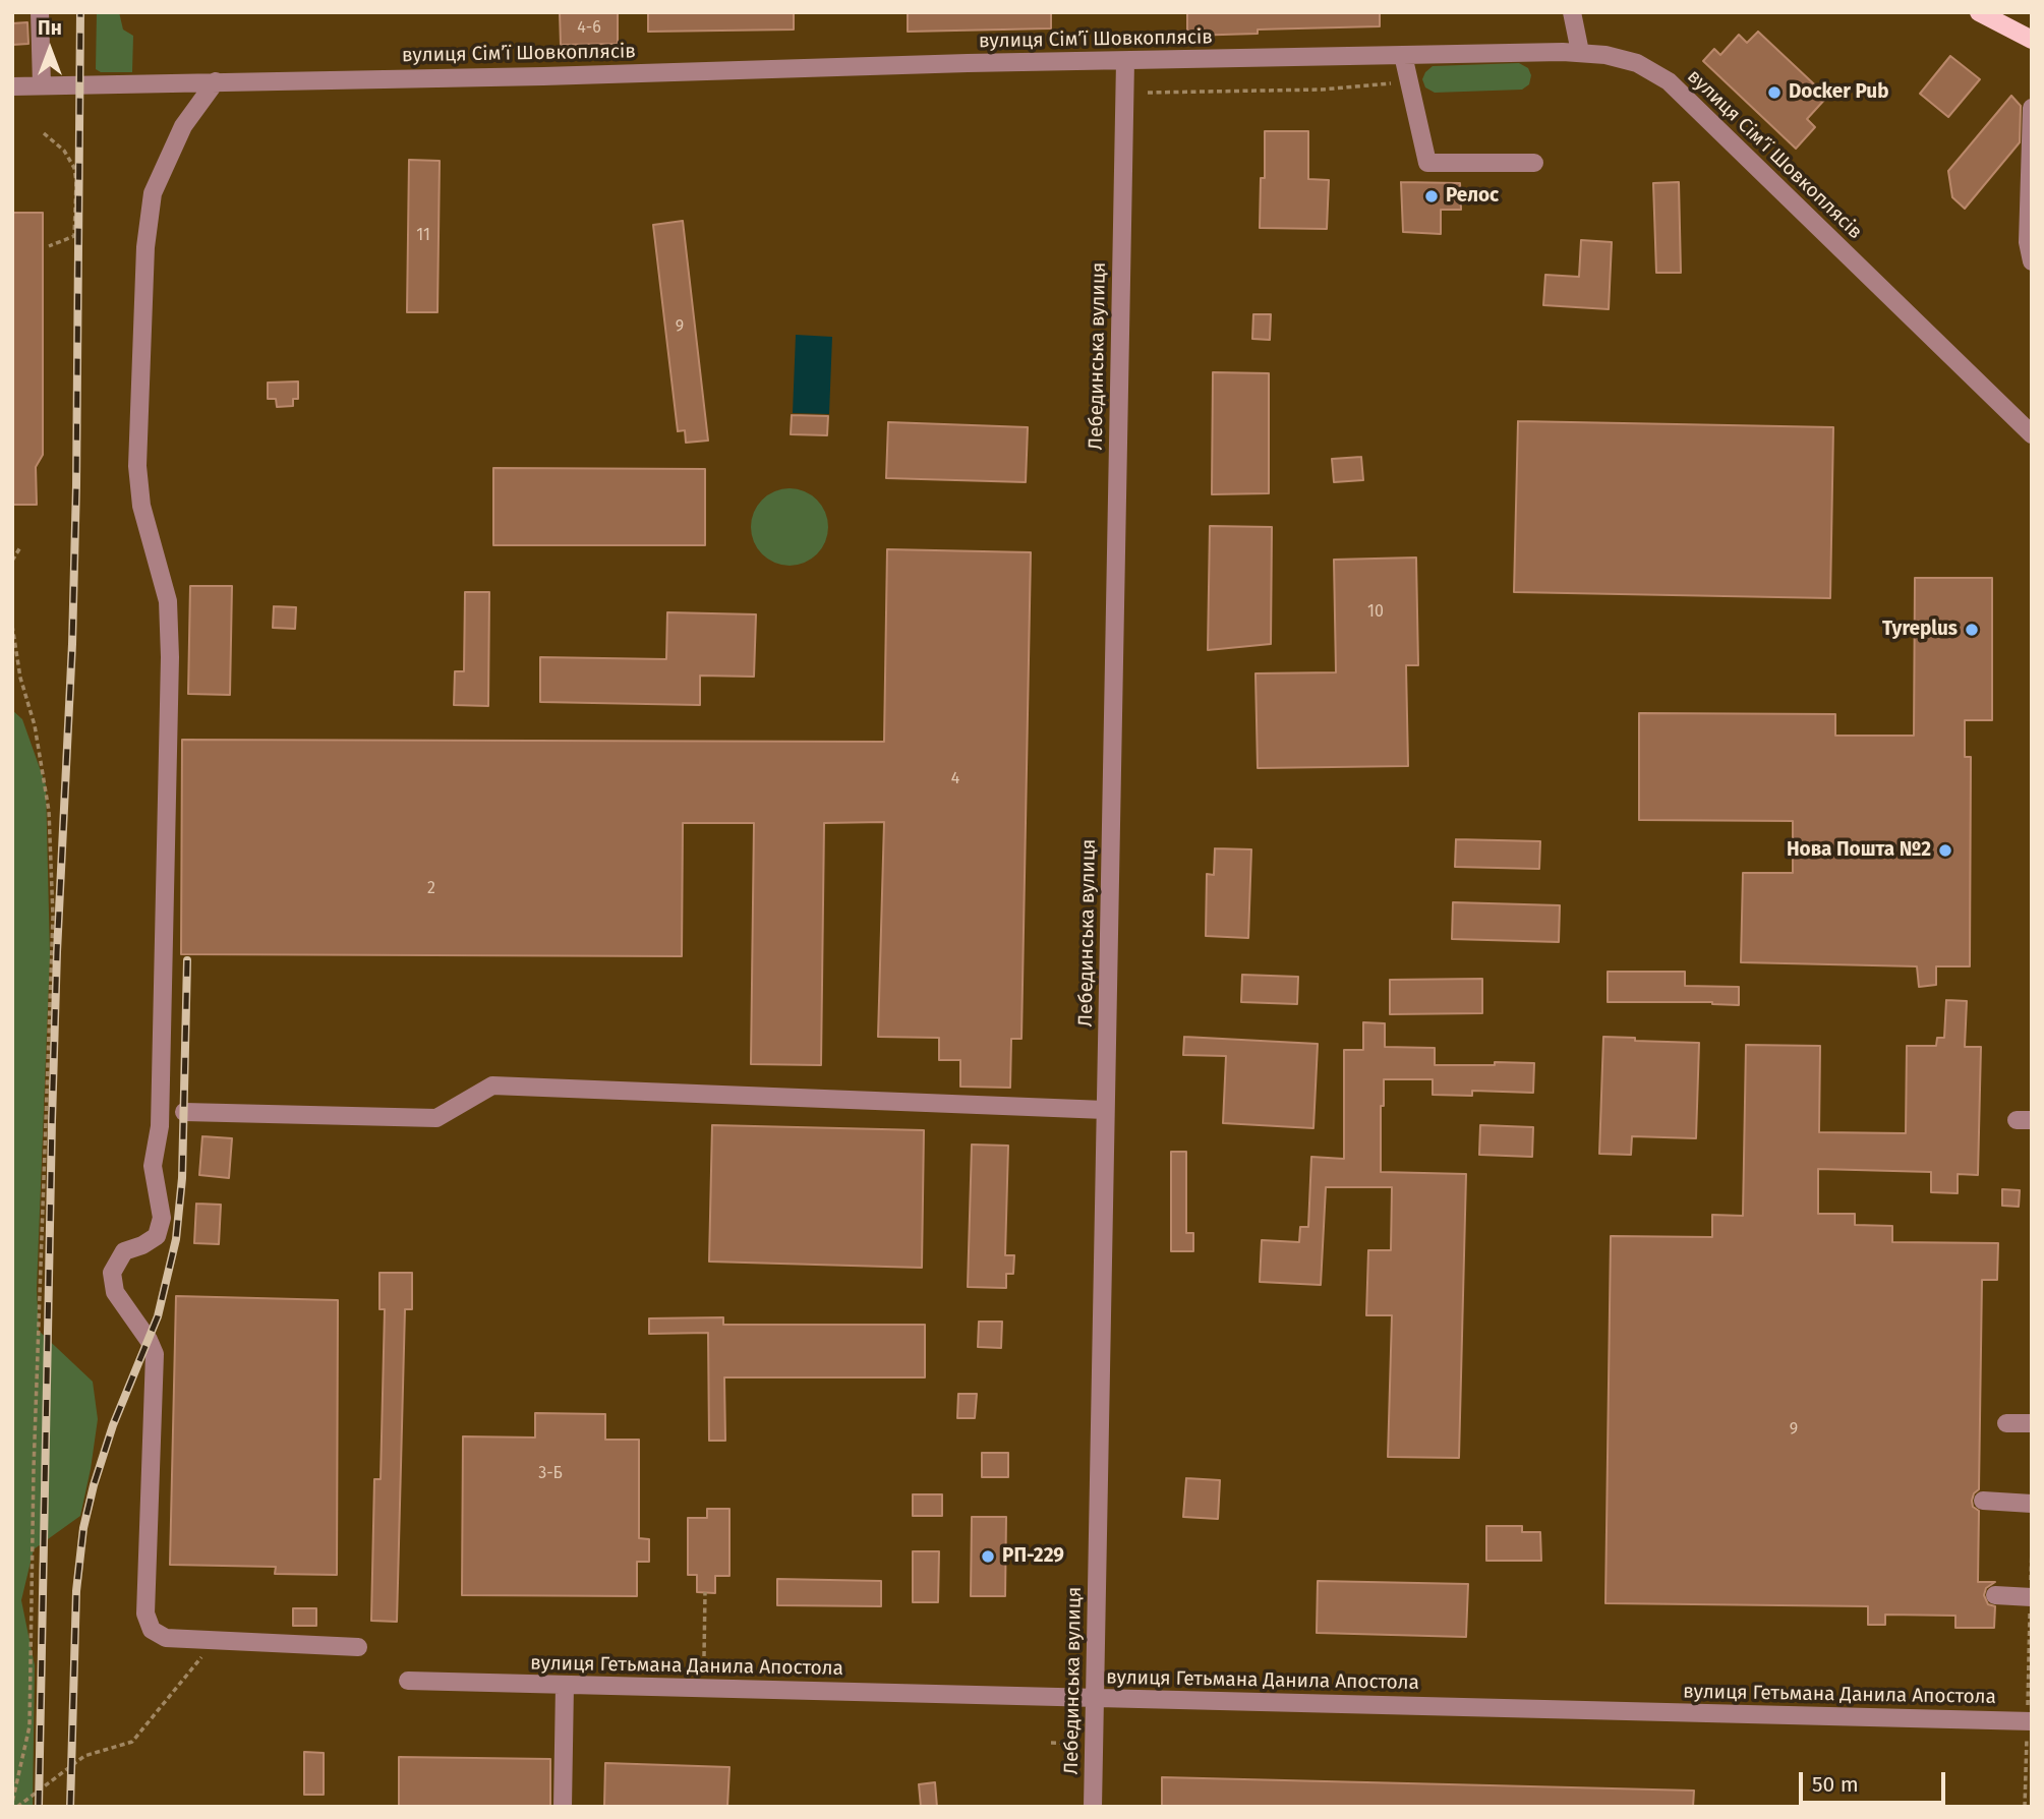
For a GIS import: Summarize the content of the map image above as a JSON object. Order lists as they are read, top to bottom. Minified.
{"streets":{"street":["вулиця Сімʼї Шовкоплясів","Лебединська вулиця","вулиця Гетьмана Данила Апостола"]},"crossings":[["вулиця Сімʼї Шовкоплясів","Лебединська вулиця"],["Лебединська вулиця","вулиця Гетьмана Данила Апостола"]],"places":["Docker Pub","Релос","Tyreplus","Нова Пошта №2","РП-229"],"house_numbers":["4-6","11","9","10","4","2","9","3-Б"],"scale_bar":"50 m","north":"top"}
